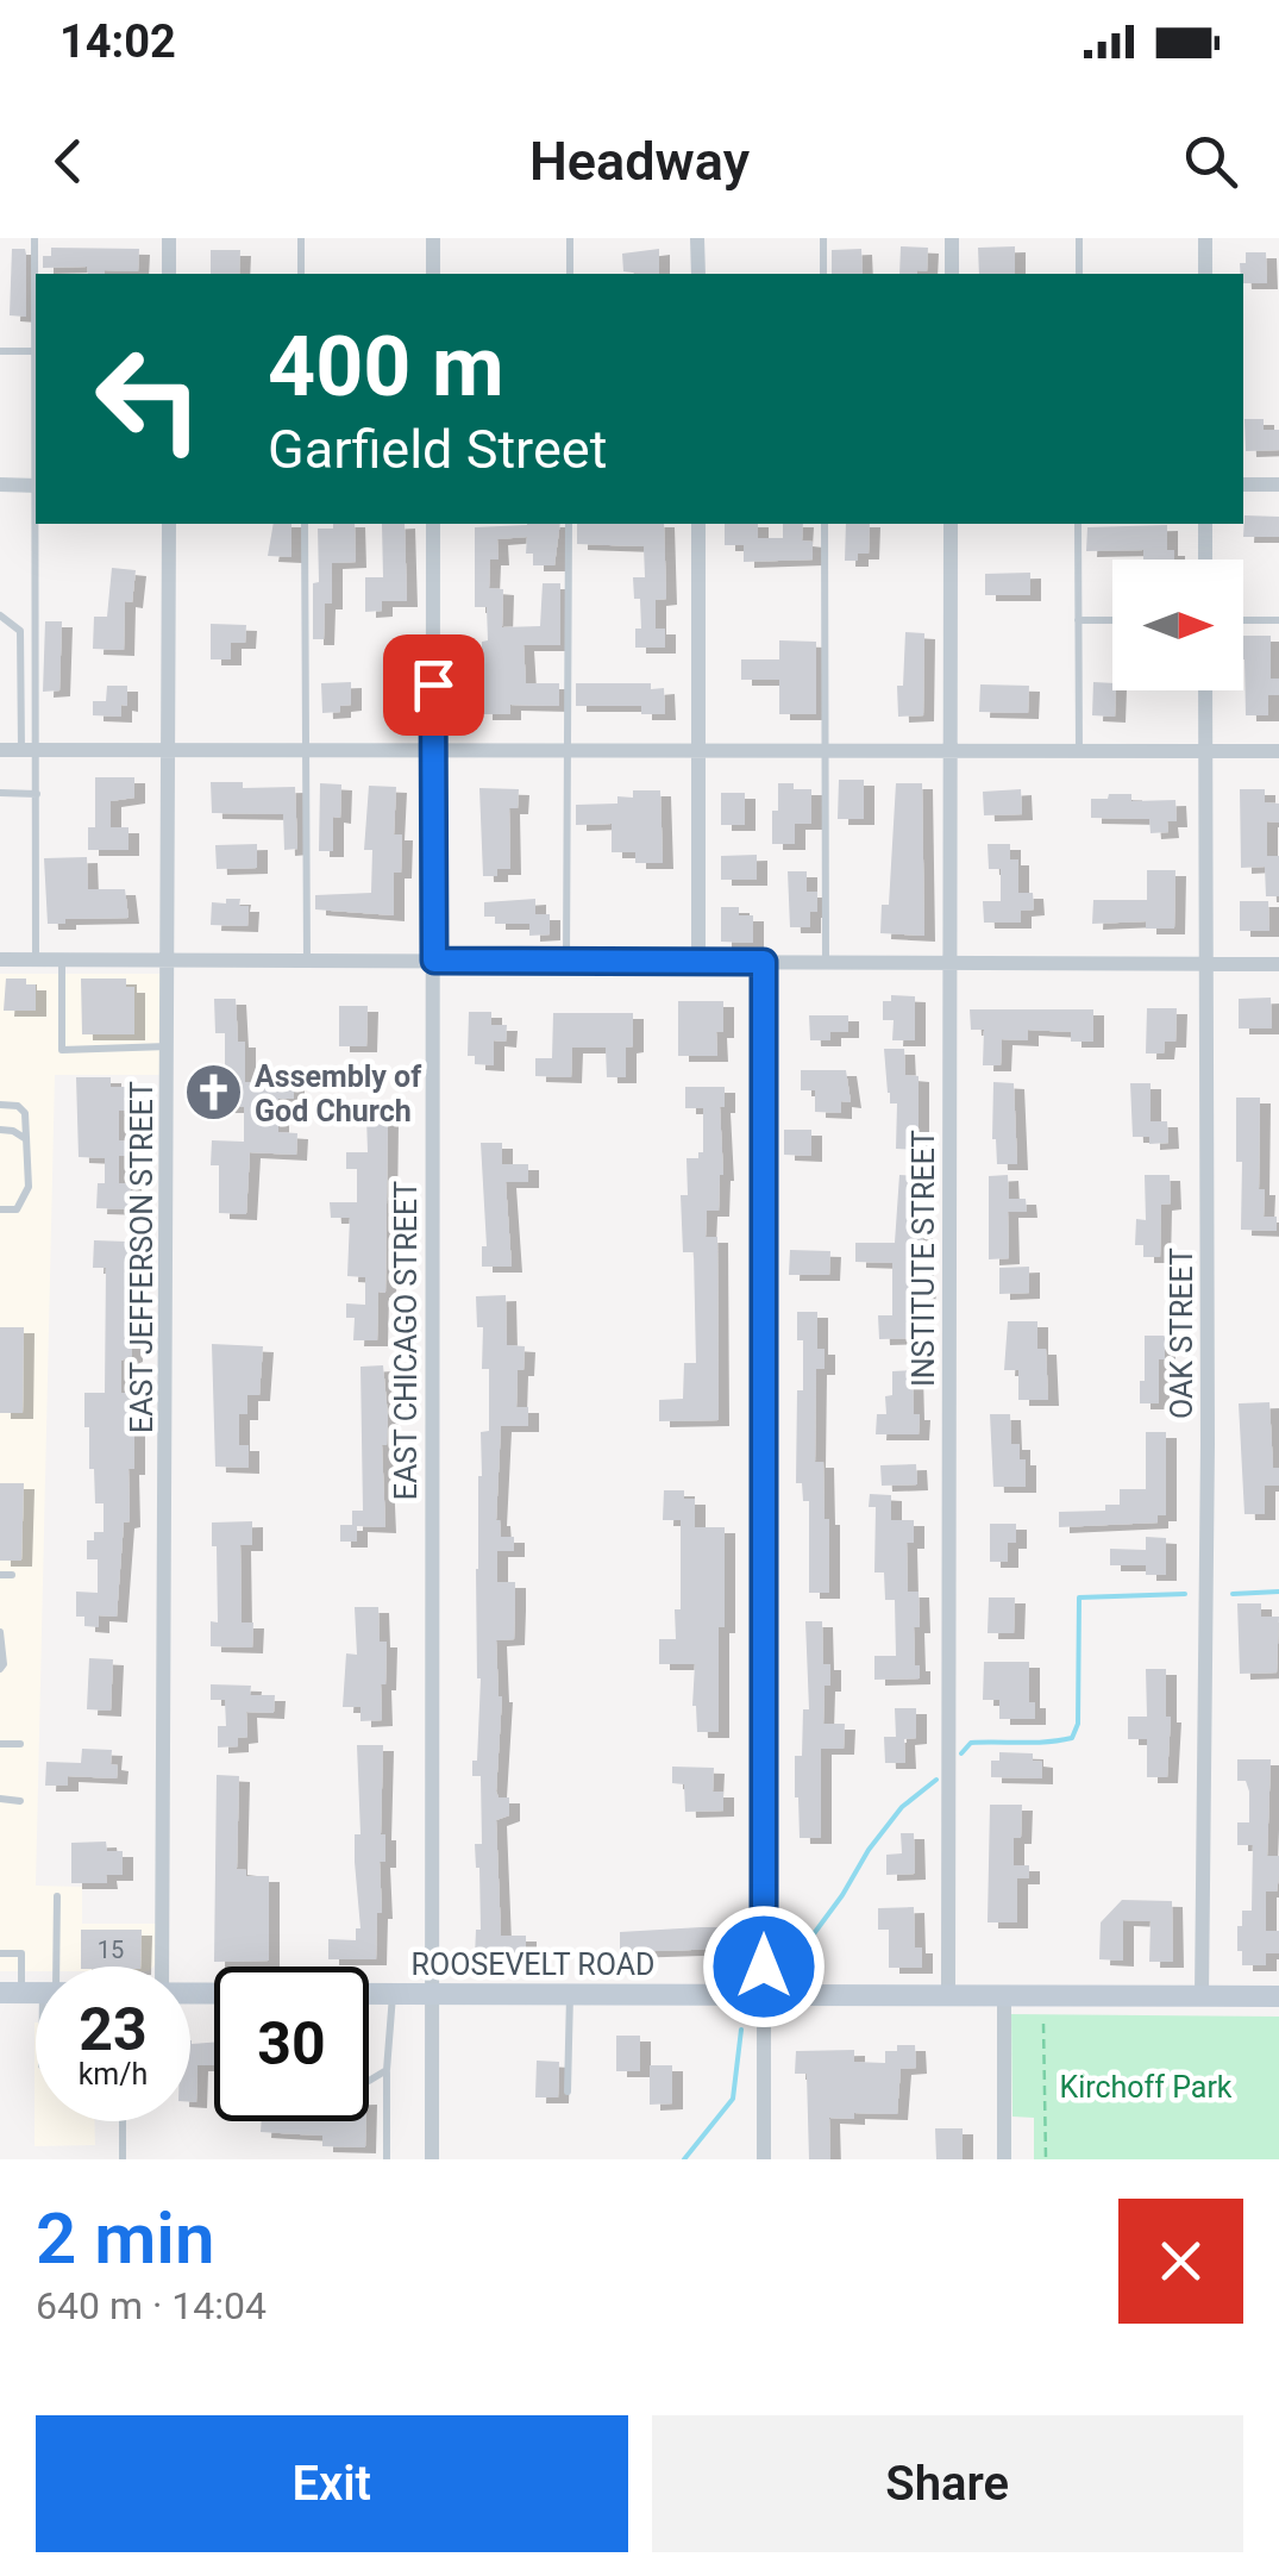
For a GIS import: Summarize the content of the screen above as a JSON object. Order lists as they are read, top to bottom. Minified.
{"streets":{"street":["EAST JEFFERSON STREET","INSTITUTE STREET","OAK STREET","EAST CHICAGO STREET","ROOSEVELT ROAD"]},"crossings":[["INSTITUTE STREET","ROOSEVELT ROAD"],["OAK STREET","ROOSEVELT ROAD"],["EAST CHICAGO STREET","ROOSEVELT ROAD"]],"parks":["Kirchoff Park"],"places":{"church":["Assembly of God Church"]},"house_numbers":["15"],"north":"right","page":{"status":"14:02","header":"Headway","turn":["400 m","Garfield Street"],"speed":"23 km/h","limit":"30","heading":["2 min","640 m · 14:04"],"buttons":["Exit","Share"]}}
